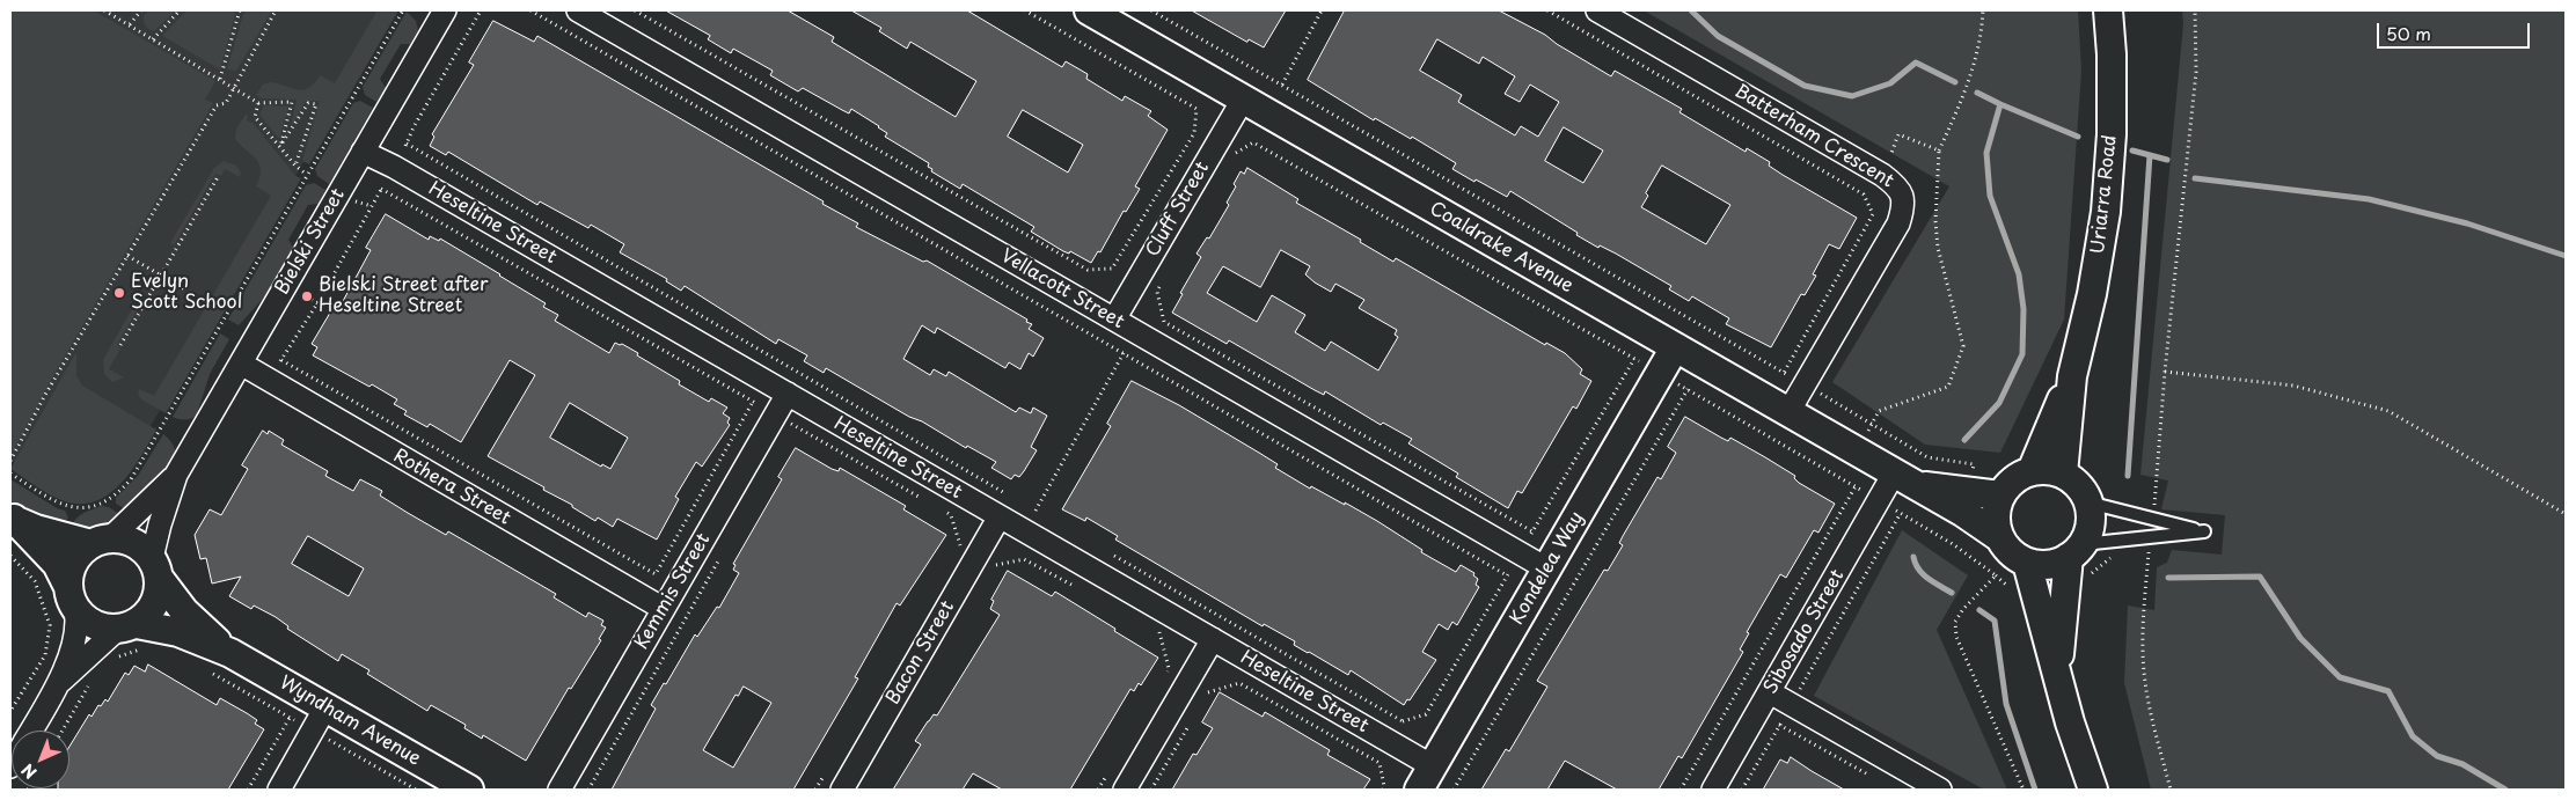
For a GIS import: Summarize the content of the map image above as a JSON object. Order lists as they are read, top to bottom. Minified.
{"streets":{"street":["Batterham Crescent","Uriarra Road","Cluff Street","Heseltine Street","Bielski Street","Coaldrake Avenue","Vellacott Street","Rothera Street","Kondelea Way","Kemmis Street","Sibosado Street","Bacon Street","Wyndham Avenue"]},"crossings":[["Batterham Crescent","Coaldrake Avenue"],["Uriarra Road","Coaldrake Avenue"],["Cluff Street","Coaldrake Avenue"],["Cluff Street","Vellacott Street"],["Heseltine Street","Bielski Street"],["Heseltine Street","Kondelea Way"],["Heseltine Street","Kemmis Street"],["Heseltine Street","Bacon Street"],["Bielski Street","Rothera Street"],["Bielski Street","Wyndham Avenue"],["Coaldrake Avenue","Kondelea Way"],["Coaldrake Avenue","Sibosado Street"],["Vellacott Street","Kondelea Way"],["Rothera Street","Kemmis Street"]],"places":["Evelyn Scott School","Bielski Street after Heseltine Street"],"scale_bar":"50 m","north":"bottom left"}
